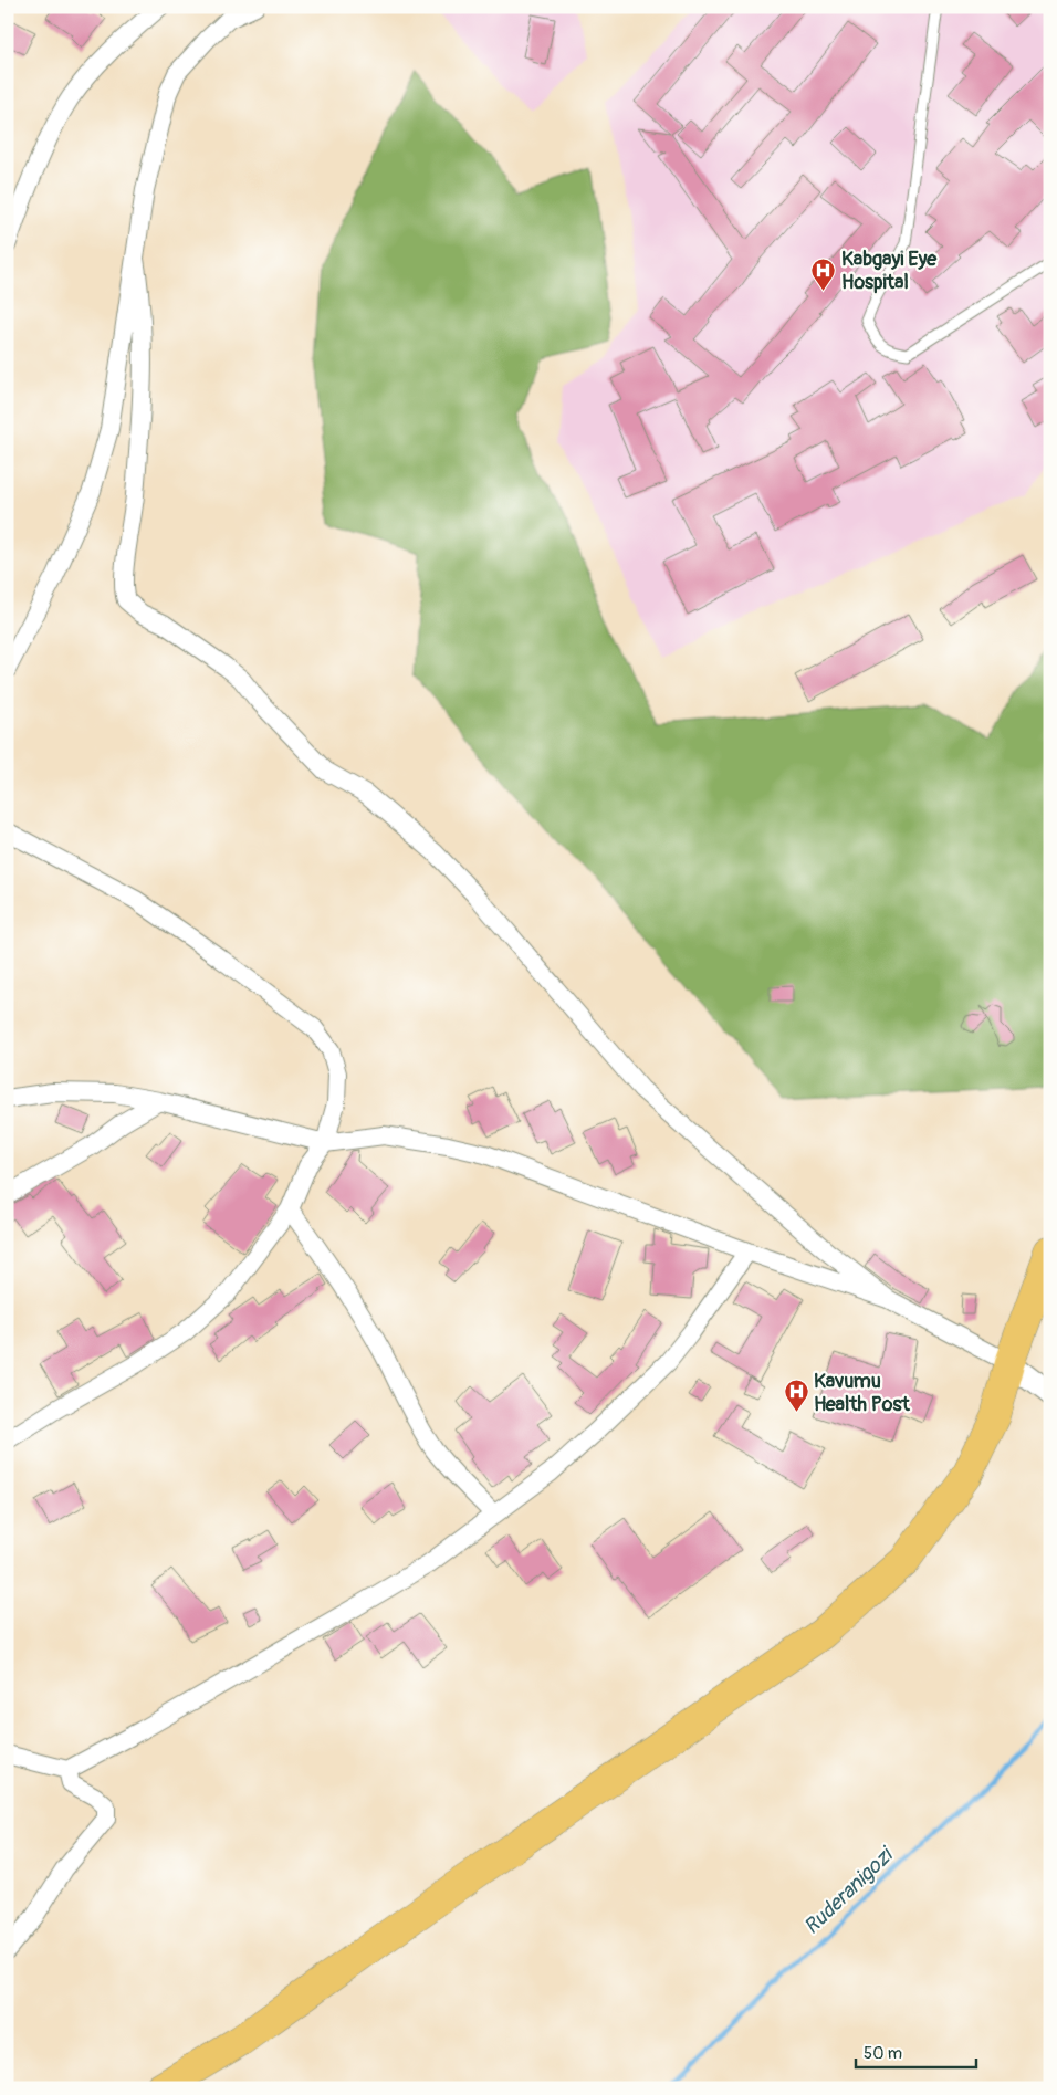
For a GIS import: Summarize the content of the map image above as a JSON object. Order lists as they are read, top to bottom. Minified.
{"water":["Ruderanigozi"],"places":{"hospital":["Kabgayi Eye Hospital","Kavumu Health Post"]},"scale_bar":"50 m"}
